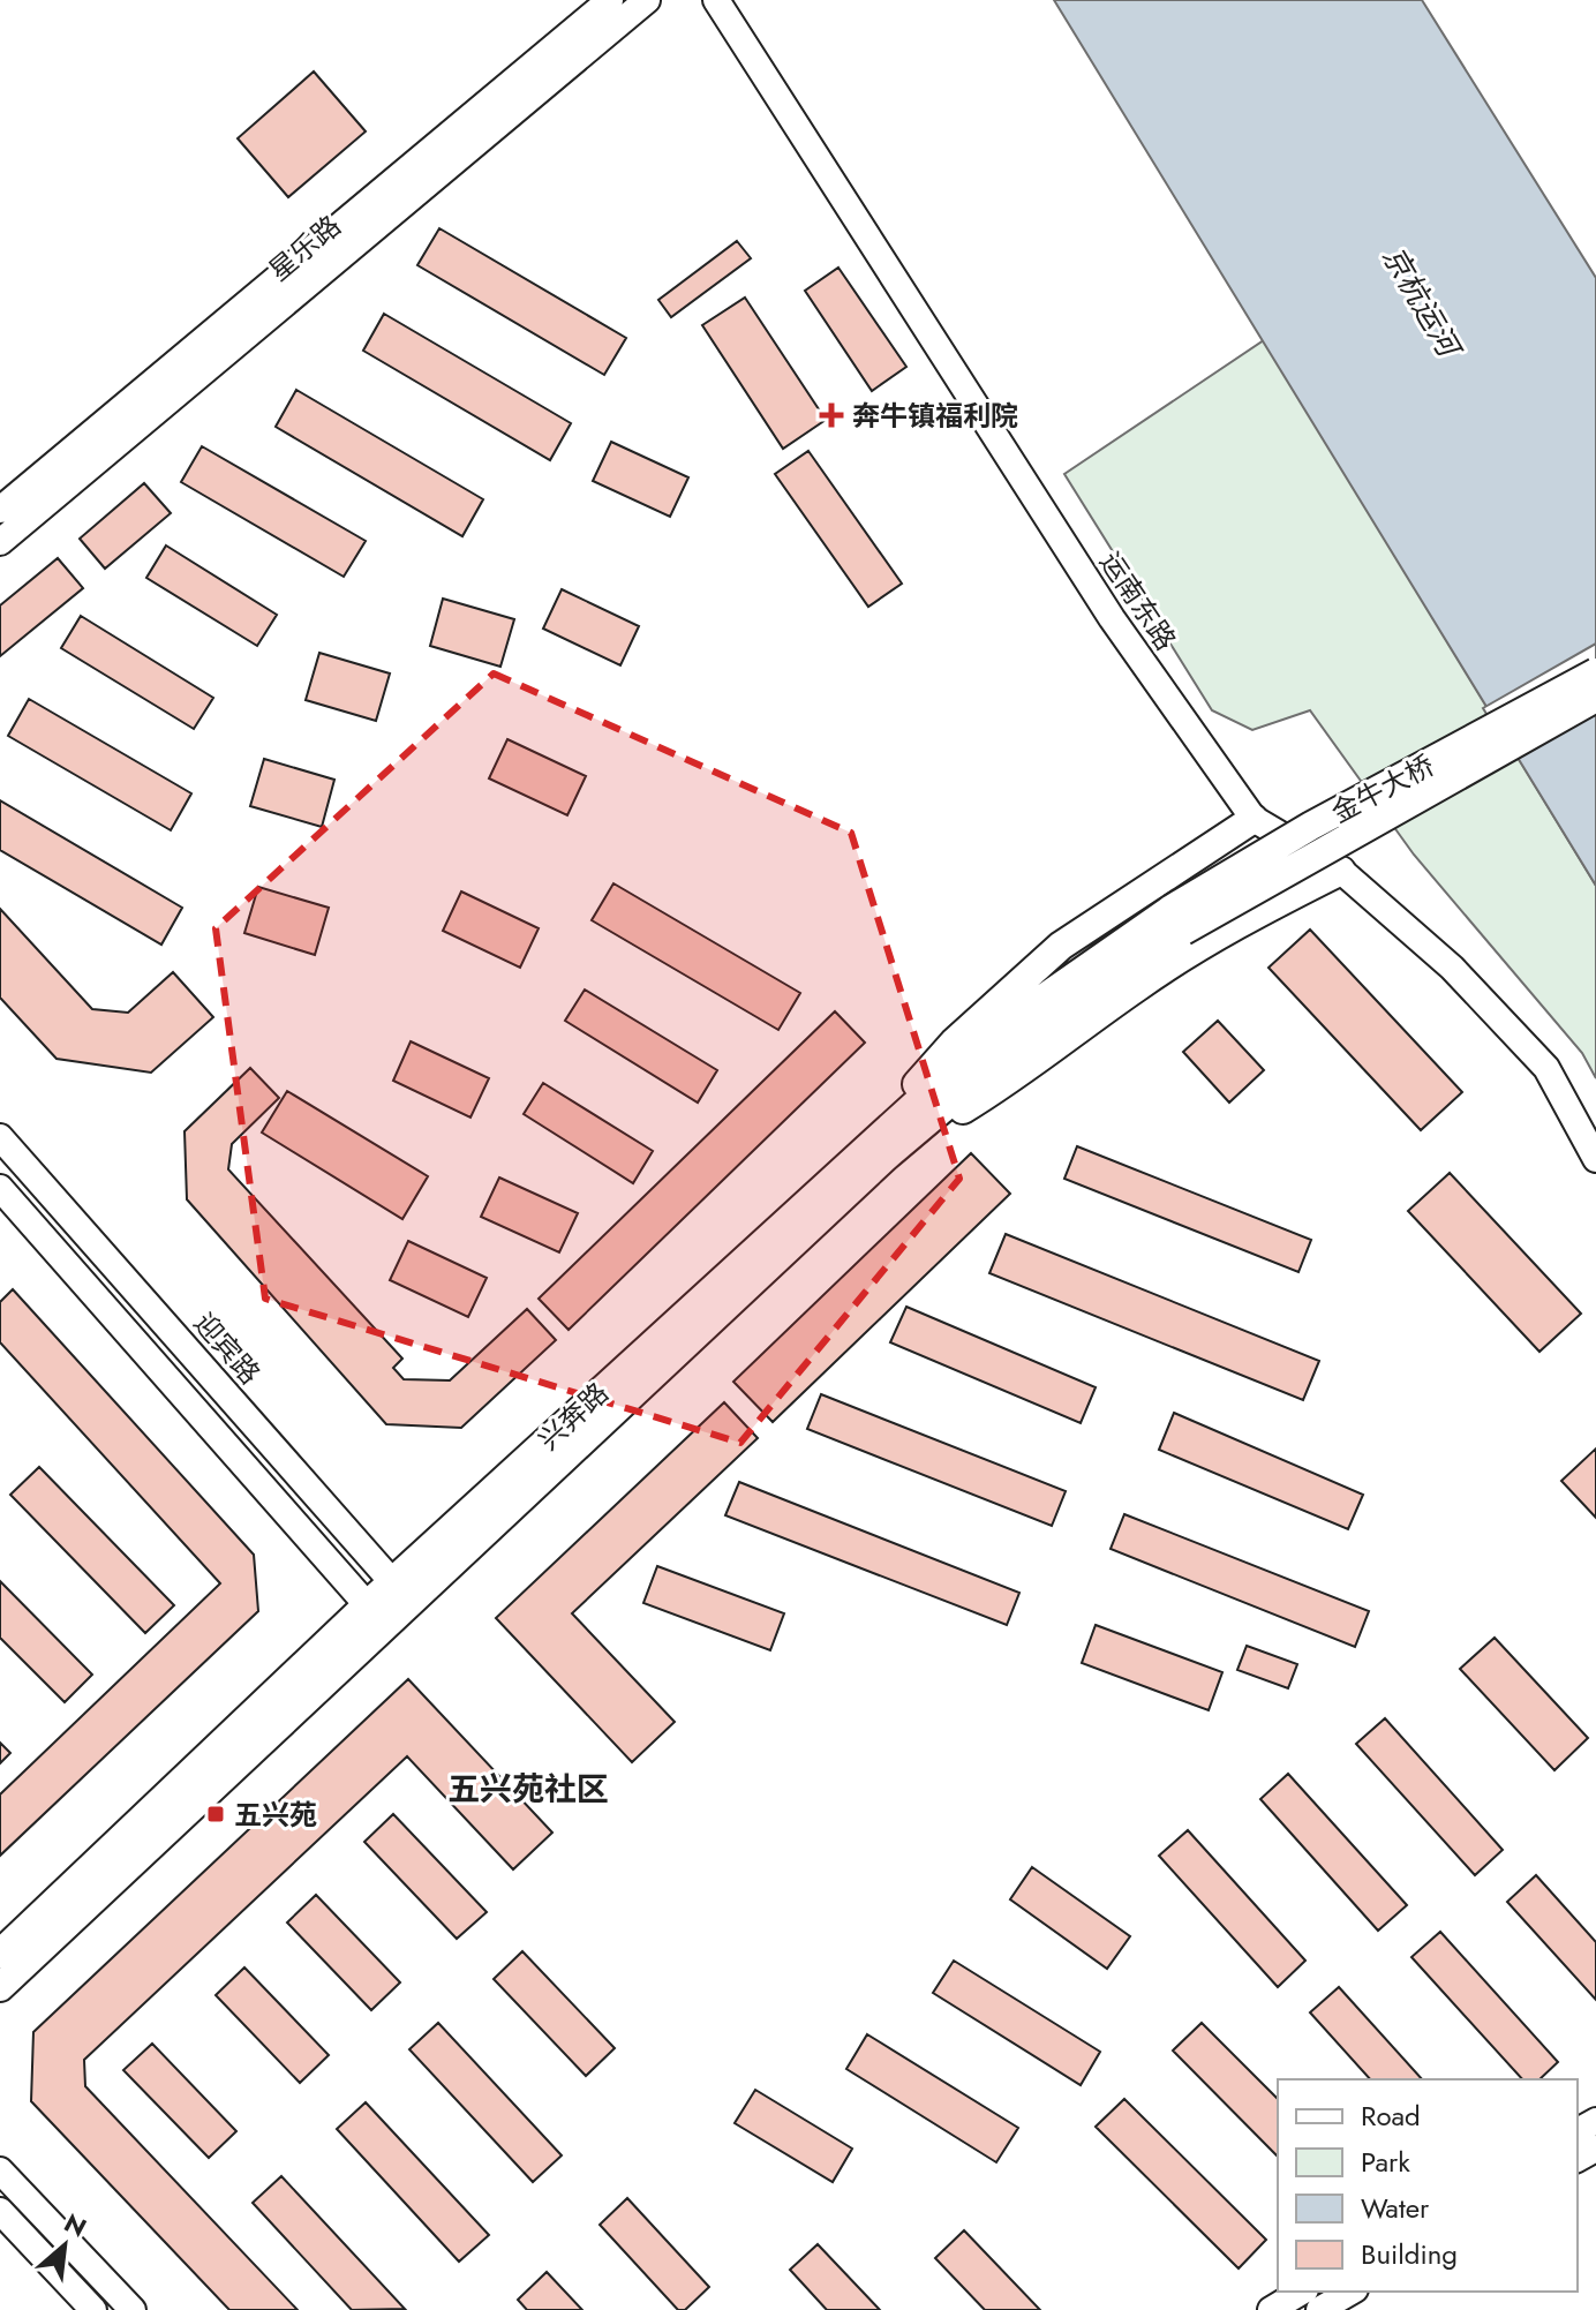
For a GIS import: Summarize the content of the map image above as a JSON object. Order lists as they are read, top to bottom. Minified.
{"streets":{"main road":["金牛大桥","兴奔路"],"street":["星乐路","运南东路","迎宾路"]},"crossings":[["金牛大桥","兴奔路"],["迎宾路","兴奔路"]],"districts":["五兴苑社区"],"water":["京杭运河"],"places":{"health":["奔牛镇福利院"],"transit":["五兴苑"]},"legend":["Road","Park","Water","Building"],"north":"top right"}
